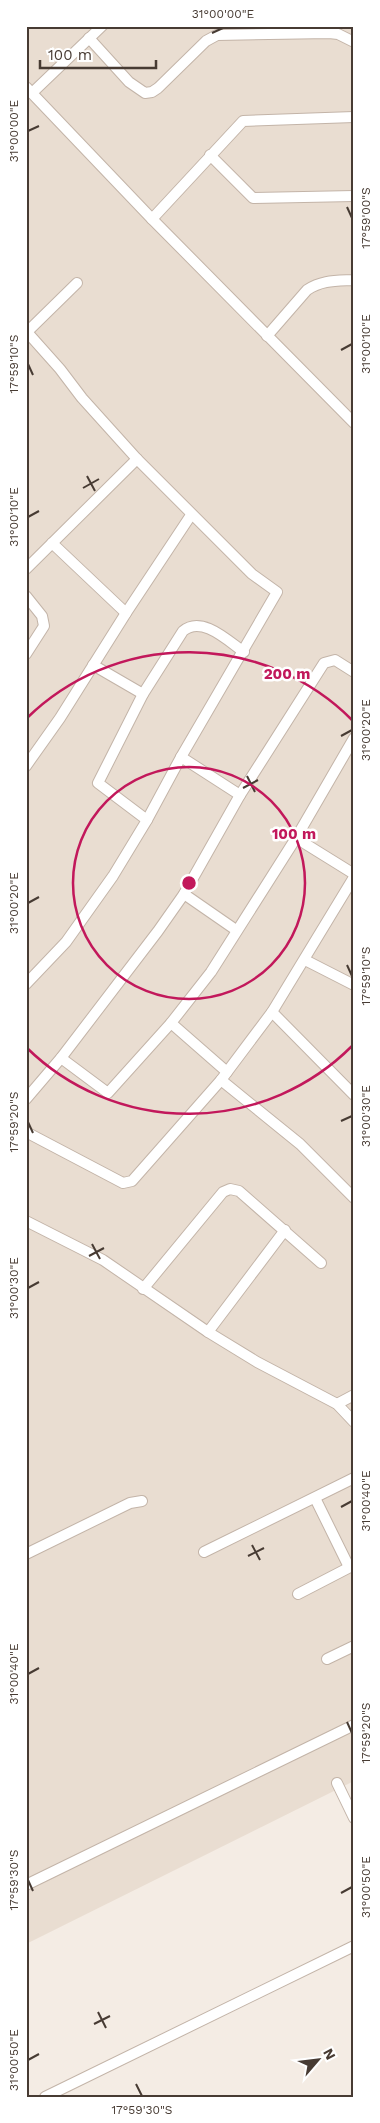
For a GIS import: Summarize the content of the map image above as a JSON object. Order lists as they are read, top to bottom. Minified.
{"scale_bar":"100 m","north":"top right","coordinates":["31°00'00\"E","17°59'00\"S","31°00'10\"E","17°59'10\"S","31°00'20\"E","31°00'30\"E","17°59'20\"S","31°00'40\"E","17°59'30\"S","31°00'50\"E"],"rings":["200 m","100 m"]}
